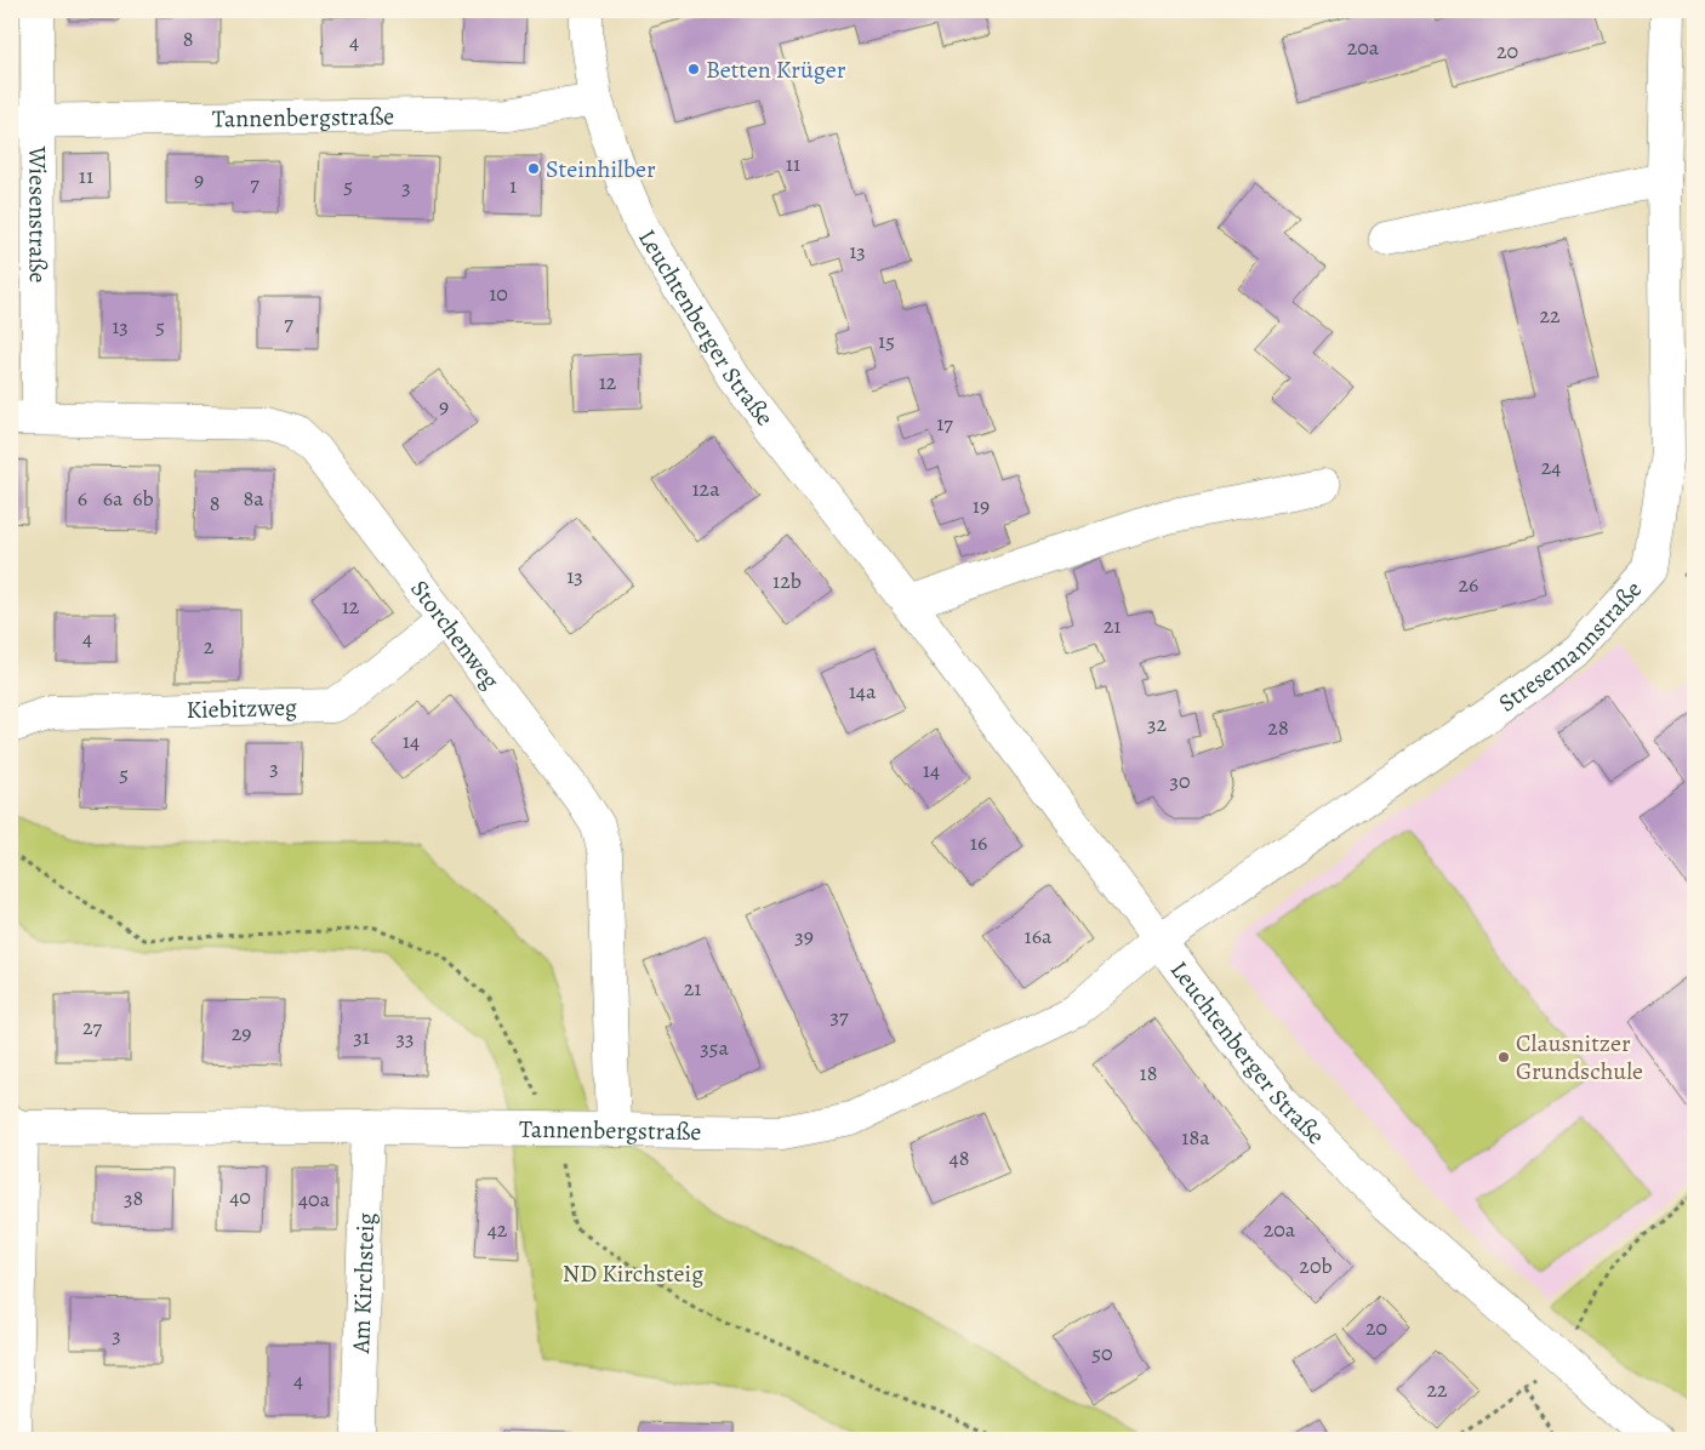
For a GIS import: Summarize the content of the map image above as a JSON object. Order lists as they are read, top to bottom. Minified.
{"streets":{"street":["Tannenbergstraße","Wiesenstraße","Leuchtenberger Straße","Storchenweg","Stresemannstraße","Kiebitzweg","Am Kirchsteig"]},"crossings":[["Tannenbergstraße","Wiesenstraße"],["Tannenbergstraße","Leuchtenberger Straße"],["Tannenbergstraße","Storchenweg"],["Tannenbergstraße","Stresemannstraße"],["Tannenbergstraße","Am Kirchsteig"],["Wiesenstraße","Storchenweg"],["Leuchtenberger Straße","Stresemannstraße"],["Storchenweg","Kiebitzweg"]],"parks":["ND Kirchsteig"],"places":["Betten Krüger","Steinhilber","Clausnitzer Grundschule"],"house_numbers":["8","4","20a","20","11","11","9","7","5","1","3","13","10","22","7","13","5","15","12","9","17","24","12a","6","6a","6b","8a","8","19","13","12b","26","12","21","4","2","14a","32","28","14","3","14","5","30","16","39","16a","21","37","27","29","31","33","35a","18","18a","48","40","38","40a","42","20a","20b","20","3","50","4","22"]}
